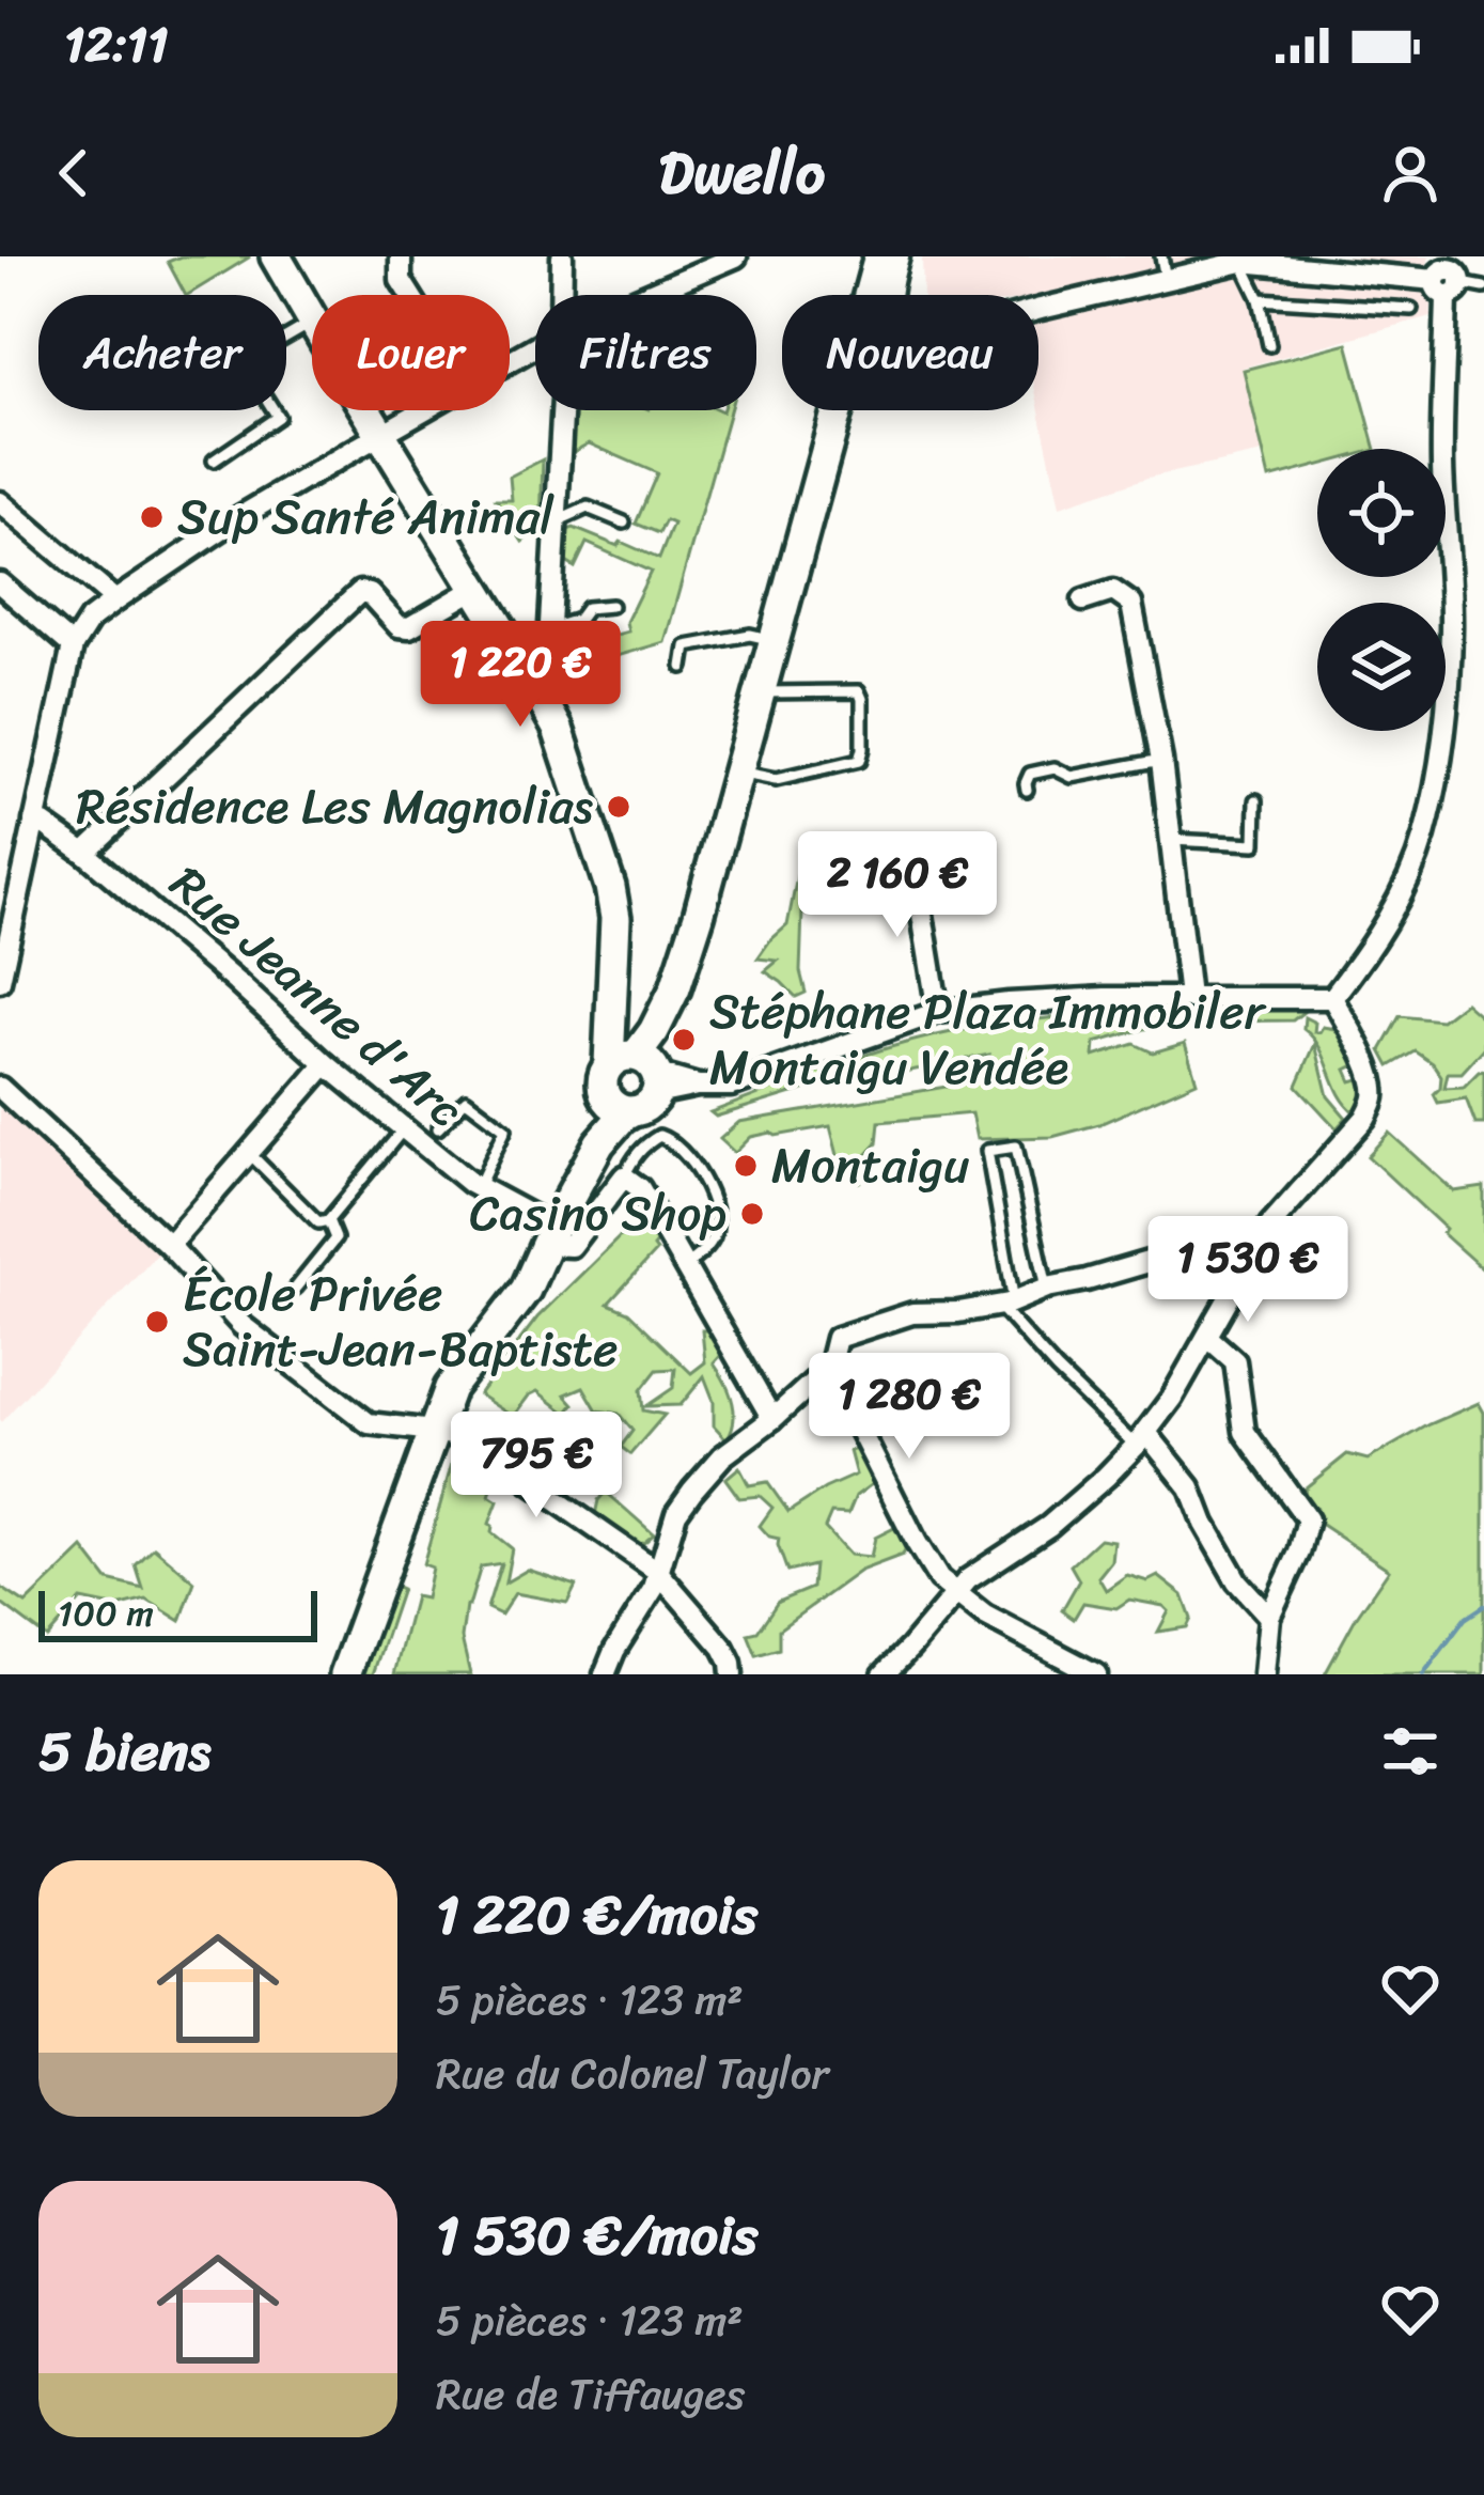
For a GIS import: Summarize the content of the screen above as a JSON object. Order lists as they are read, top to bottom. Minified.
{"streets":{"street":["Rue Jeanne d'Arc"]},"places":["Sup Santé Animal","Résidence Les Magnolias","Stéphane Plaza Immobiler Montaigu Vendée","Montaigu","Casino Shop","École Privée Saint-Jean-Baptiste"],"scale_bar":"100 m","page":{"status":"12:11","header":"Dwello","chip":["Acheter","Louer","Filtres","Nouveau"],"price":["1 220 €","2 160 €","1 530 €","1 280 €","795 €"],"scale":"100 m","heading":"5 biens","list":[{"name":"1 220 €/mois","note":"5 pièces · 123 m² · Rue du Colonel Taylor"},{"name":"1 530 €/mois","note":"5 pièces · 123 m² · Rue de Tiffauges"}]}}
